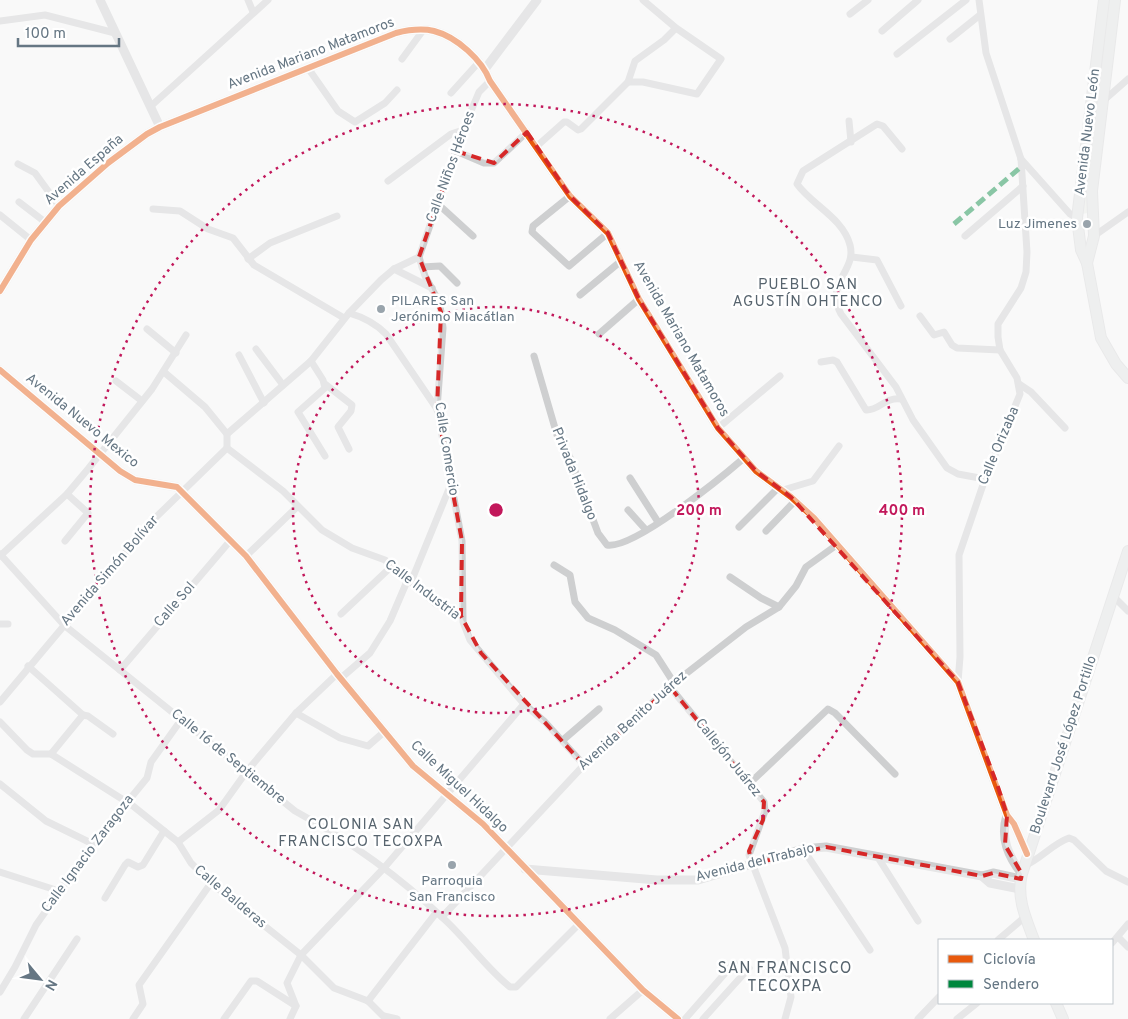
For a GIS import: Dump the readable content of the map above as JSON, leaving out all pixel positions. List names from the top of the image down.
{
  "streets": {
    "main road": ["Avenida Nuevo León", "Boulevard José López Portillo"],
    "street": [
      "Avenida Mariano Matamoros",
      "Calle Niños Héroes",
      "Avenida España",
      "Avenida Nuevo Mexico",
      "Calle Orizaba",
      "Calle Comercio",
      "Privada Hidalgo",
      "Avenida Simón Bolívar",
      "Calle Industria",
      "Calle Sol",
      "Avenida Benito Juárez",
      "Calle 16 de Septiembre",
      "Callejón Juárez",
      "Calle Miguel Hidalgo",
      "Calle Ignacio Zaragoza",
      "Avenida del Trabajo",
      "Calle Balderas"
    ]
  },
  "crossings": [
    ["Avenida Mariano Matamoros", "Calle Niños Héroes"],
    ["Avenida Mariano Matamoros", "Avenida España"],
    ["Avenida Mariano Matamoros", "Calle Orizaba"],
    ["Avenida Mariano Matamoros", "Privada Hidalgo"],
    ["Avenida Mariano Matamoros", "Avenida Benito Juárez"],
    ["Avenida Mariano Matamoros", "Boulevard José López Portillo"],
    ["Avenida Mariano Matamoros", "Avenida del Trabajo"],
    ["Calle Niños Héroes", "Calle Comercio"],
    ["Avenida Nuevo Mexico", "Avenida Simón Bolívar"],
    ["Avenida Nuevo Mexico", "Calle Miguel Hidalgo"],
    ["Calle Comercio", "Calle Industria"],
    ["Avenida Simón Bolívar", "Calle Industria"],
    ["Avenida Simón Bolívar", "Calle 16 de Septiembre"],
    ["Avenida Simón Bolívar", "Calle Miguel Hidalgo"],
    ["Calle Industria", "Avenida Benito Juárez"],
    ["Calle Sol", "Calle 16 de Septiembre"],
    ["Calle Sol", "Calle Miguel Hidalgo"],
    ["Avenida Benito Juárez", "Calle 16 de Septiembre"],
    ["Avenida Benito Juárez", "Callejón Juárez"],
    ["Avenida Benito Juárez", "Calle Miguel Hidalgo"],
    ["Avenida Benito Juárez", "Calle Balderas"],
    ["Boulevard José López Portillo", "Avenida del Trabajo"],
    ["Calle 16 de Septiembre", "Calle Miguel Hidalgo"],
    ["Calle 16 de Septiembre", "Calle Ignacio Zaragoza"],
    ["Callejón Juárez", "Avenida del Trabajo"],
    ["Calle Miguel Hidalgo", "Avenida del Trabajo"],
    ["Calle Ignacio Zaragoza", "Calle Balderas"]
  ],
  "districts": ["PUEBLO SAN AGUSTÍN OHTENCO", "COLONIA SAN FRANCISCO TECOXPA", "SAN FRANCISCO TECOXPA"],
  "places": ["Luz Jimenes", "PILARES San Jerónimo Miacátlan", "Parroquia San Francisco"],
  "legend": ["Ciclovía", "Sendero"],
  "scale_bar": "100 m",
  "north": "bottom right",
  "rings": ["200 m", "400 m"]
}
